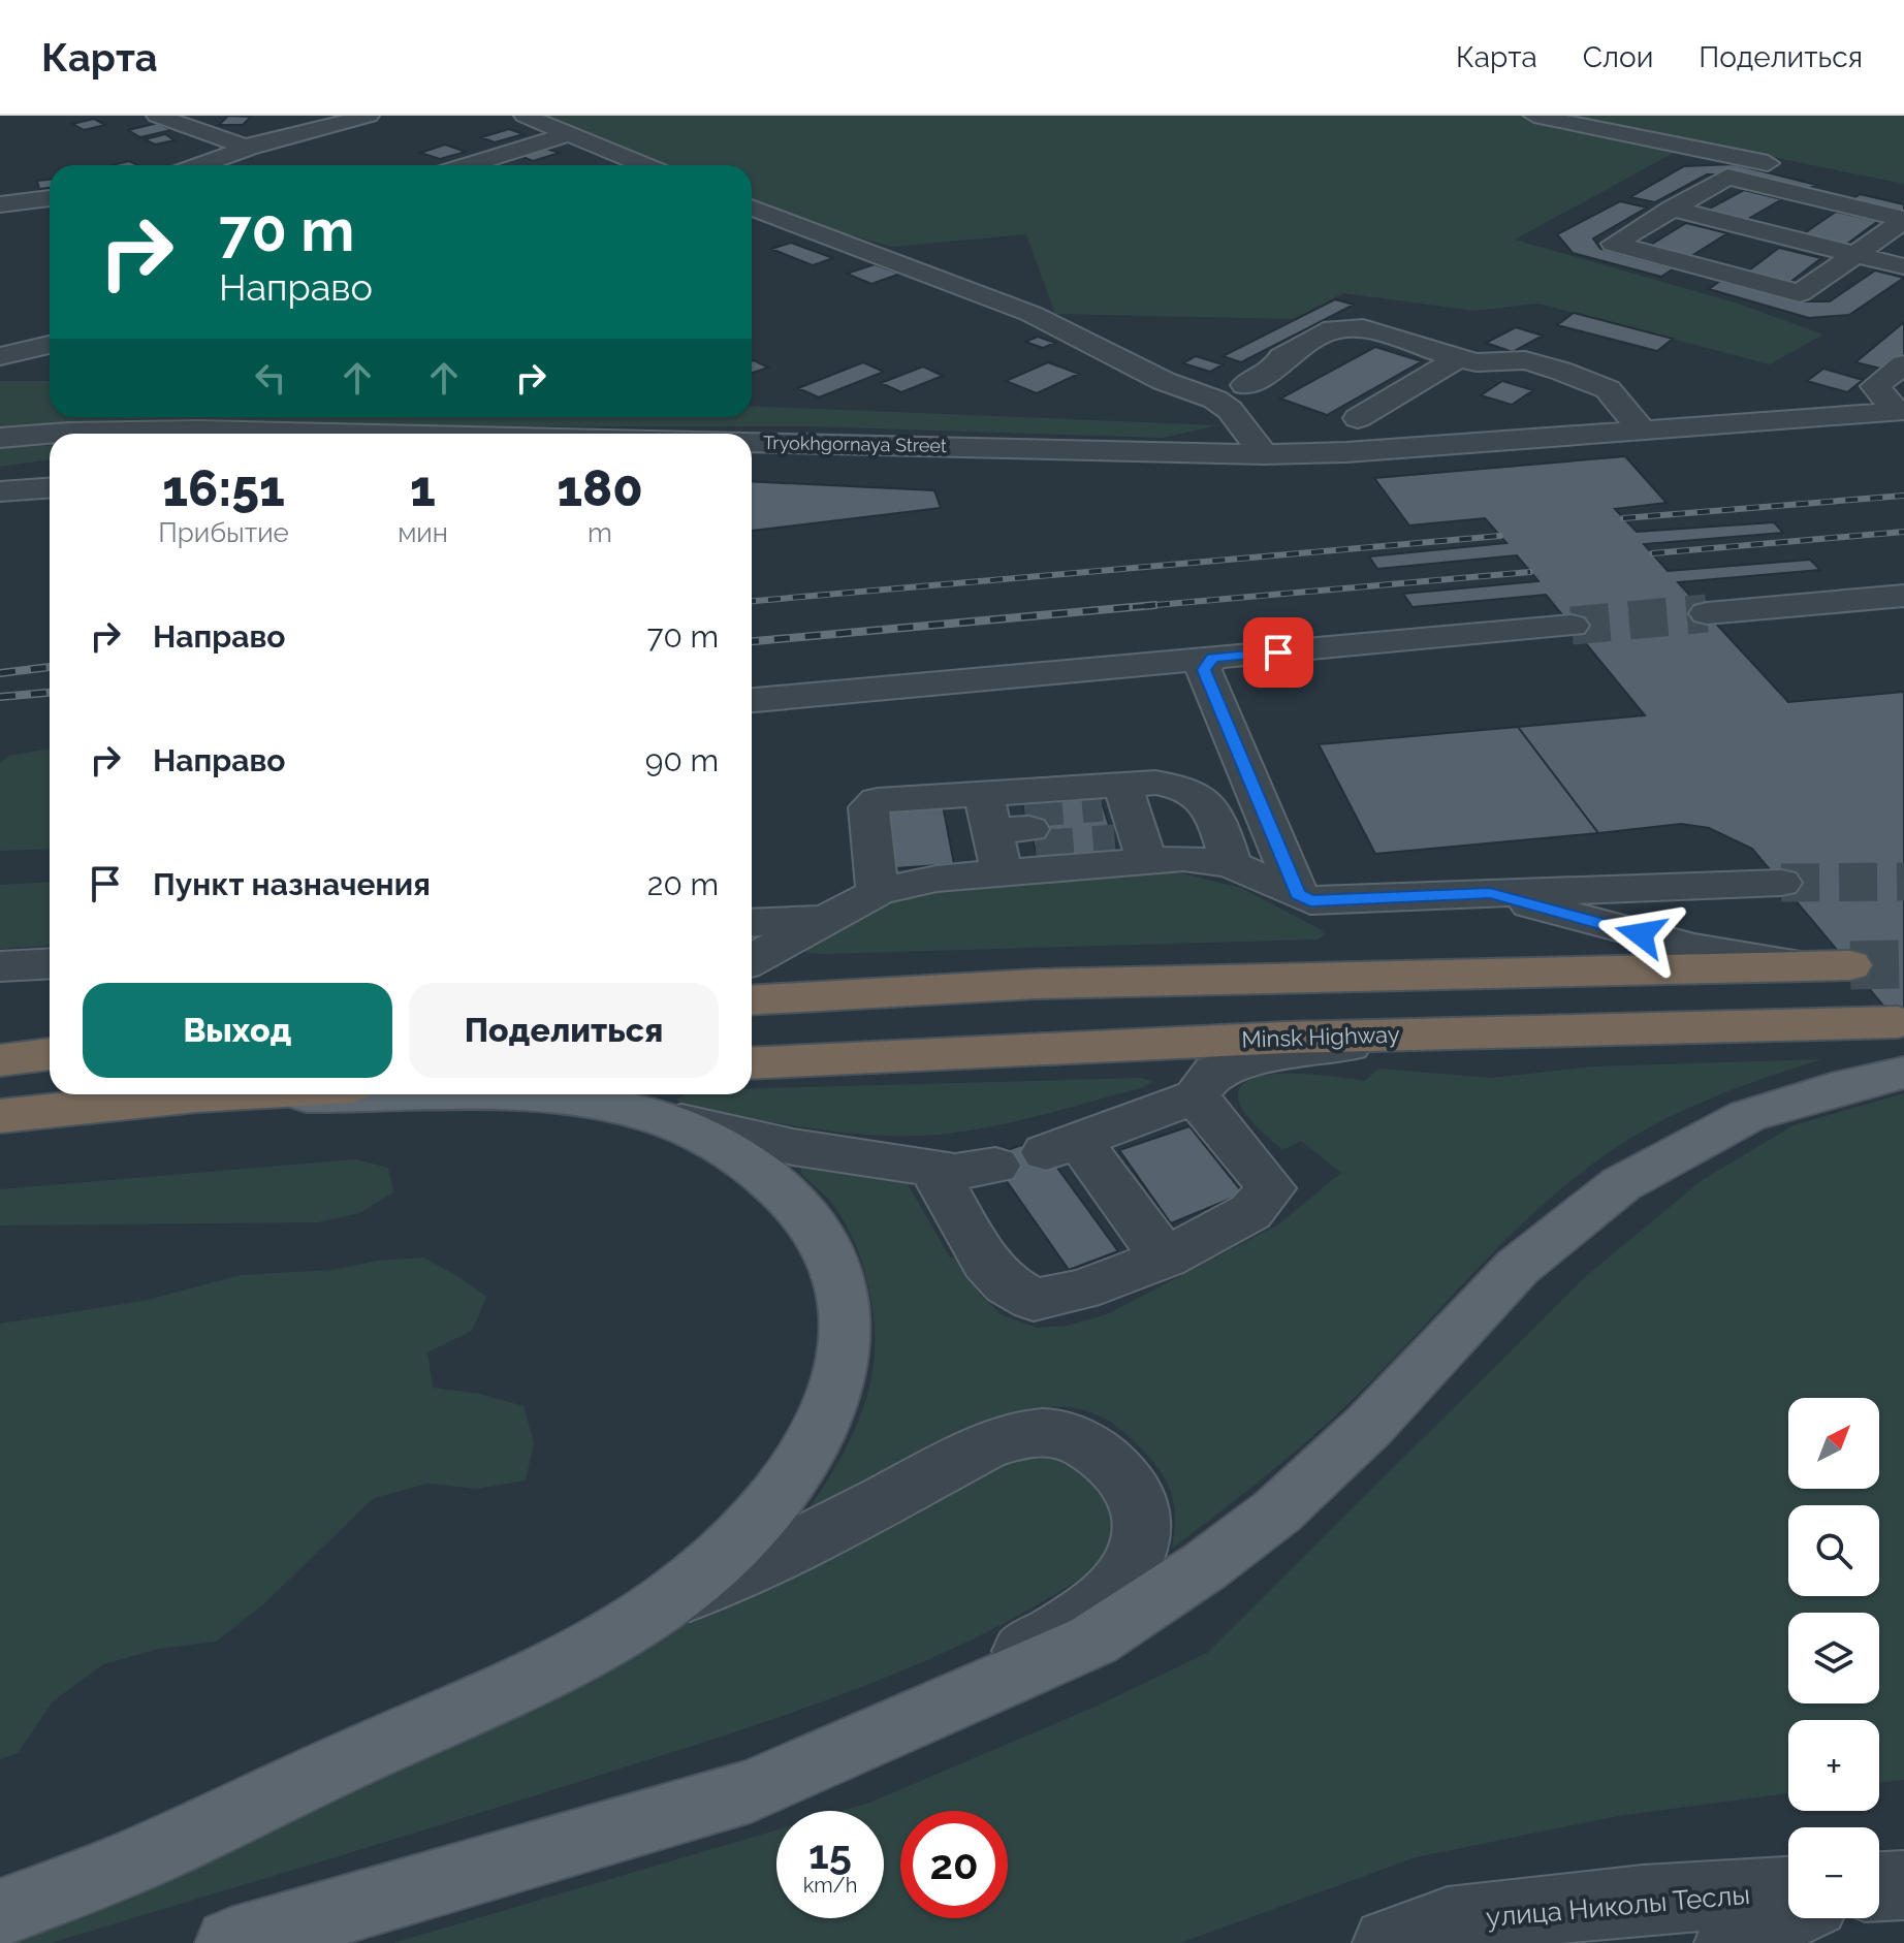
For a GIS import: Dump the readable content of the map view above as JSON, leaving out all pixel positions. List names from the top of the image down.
{
  "streets": {
    "highway": ["Minsk Highway"],
    "street": ["Tryokhgornaya Street", "улица Николы Теслы"]
  },
  "north": "top right",
  "page": {
    "header": "Карта",
    "nav": ["Карта", "Слои", "Поделиться"],
    "turn": ["70 m", "Направо"],
    "eta": [
      "16:51",
      "Прибытие",
      "1",
      "мин",
      "180",
      "m"
    ],
    "list": [
      {
        "name": "Направо",
        "value": "70 m"
      },
      {
        "name": "Направо",
        "value": "90 m"
      },
      {
        "name": "Пункт назначения",
        "value": "20 m"
      }
    ],
    "buttons": ["Выход", "Поделиться"],
    "map_buttons": ["+", "−"],
    "speed": "15 km/h",
    "limit": "20"
  }
}
